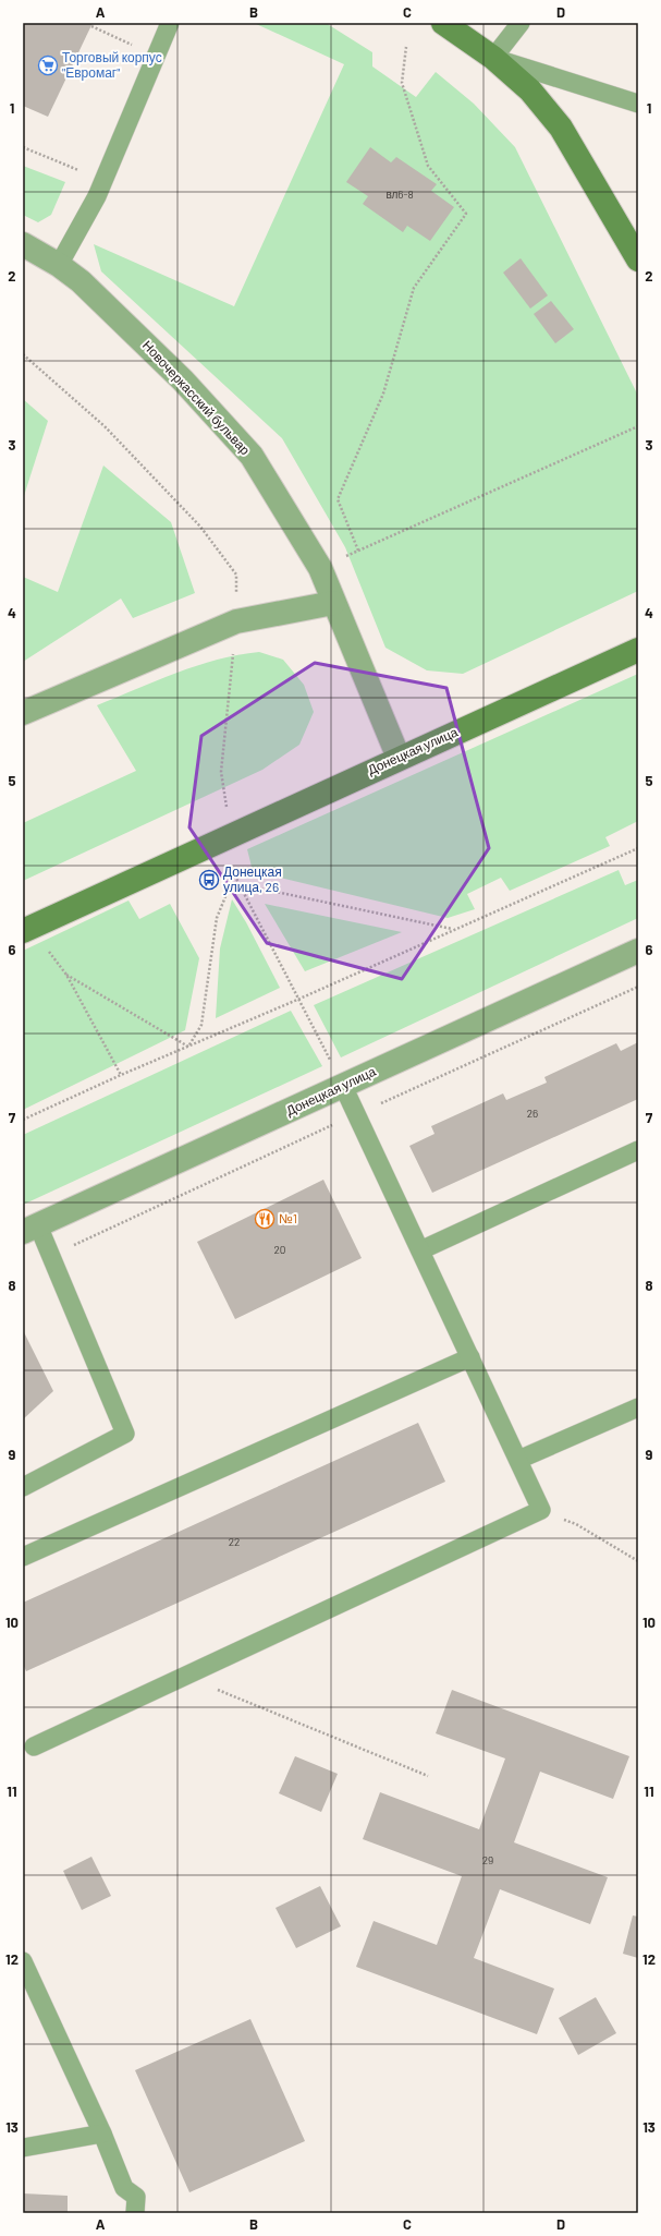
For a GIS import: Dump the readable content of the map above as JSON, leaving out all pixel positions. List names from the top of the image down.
{
  "streets": {
    "main road": ["Донецкая улица"],
    "street": ["Новочеркасский бульвар"]
  },
  "crossings": [
    ["Новочеркасский бульвар", "Донецкая улица"]
  ],
  "places": {
    "supermarket": ["Торговый корпус \"Евромаг\""],
    "bus stop": ["Донецкая улица, 26"],
    "restaurant": ["№1"]
  },
  "house_numbers": [
    "вл6-8",
    "26",
    "20",
    "22",
    "29"
  ],
  "grid": {
    "columns": [
      "A",
      "B",
      "C",
      "D"
    ],
    "rows": [
      "1",
      "2",
      "3",
      "4",
      "5",
      "6",
      "7",
      "8",
      "9",
      "10",
      "11",
      "12",
      "13"
    ]
  }
}
